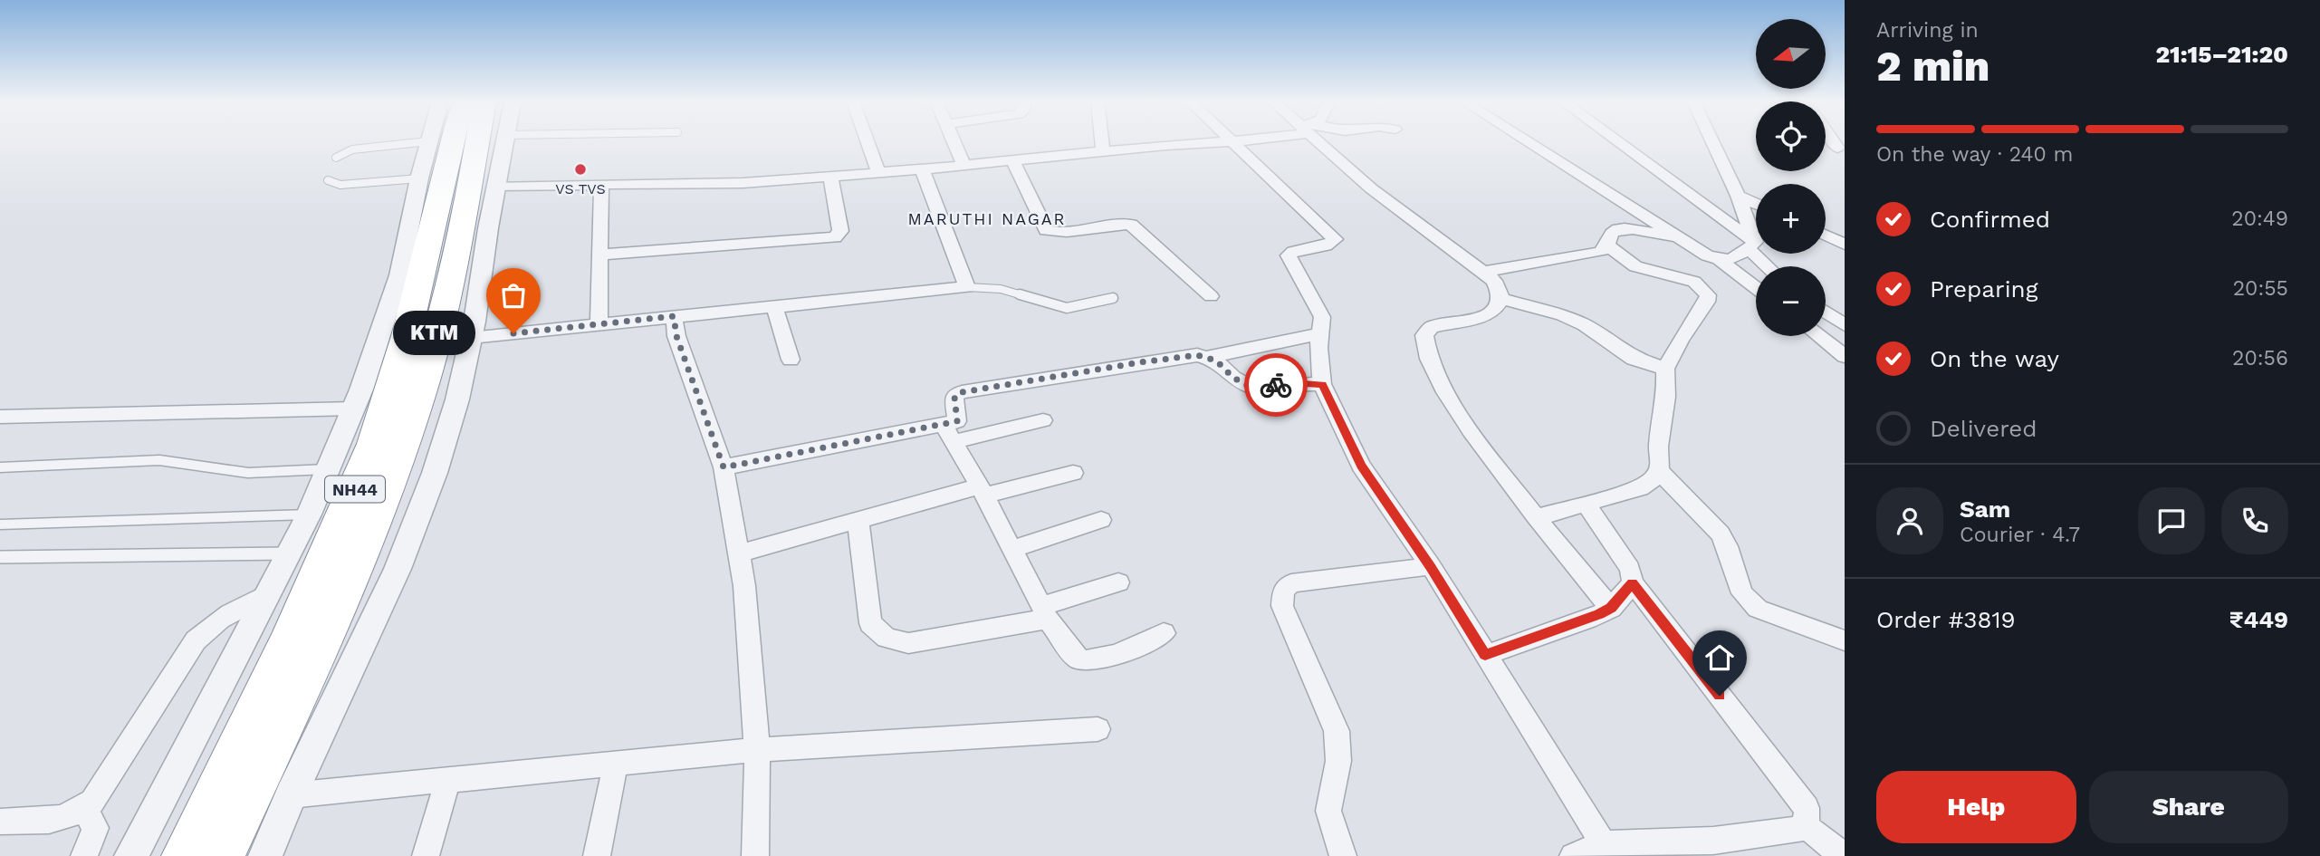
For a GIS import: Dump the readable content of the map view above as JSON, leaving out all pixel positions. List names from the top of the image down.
{
  "streets": {
    "highway": ["NH44"]
  },
  "districts": ["MARUTHI NAGAR"],
  "places": ["VS TVS", "KTM"],
  "north": "left",
  "page": {
    "heading": ["2 min", "Arriving in", "21:15–21:20"],
    "panel": [
      "Sam",
      "Courier · 4.7",
      "Order #3819",
      "₹449"
    ],
    "map_buttons": ["+", "−"],
    "bar": "On the way · 240 m",
    "list": [
      ["Confirmed", "20:49"],
      ["Preparing", "20:55"],
      ["On the way", "20:56"],
      "Delivered"
    ],
    "bubble": "KTM",
    "buttons": ["Help", "Share"]
  }
}
